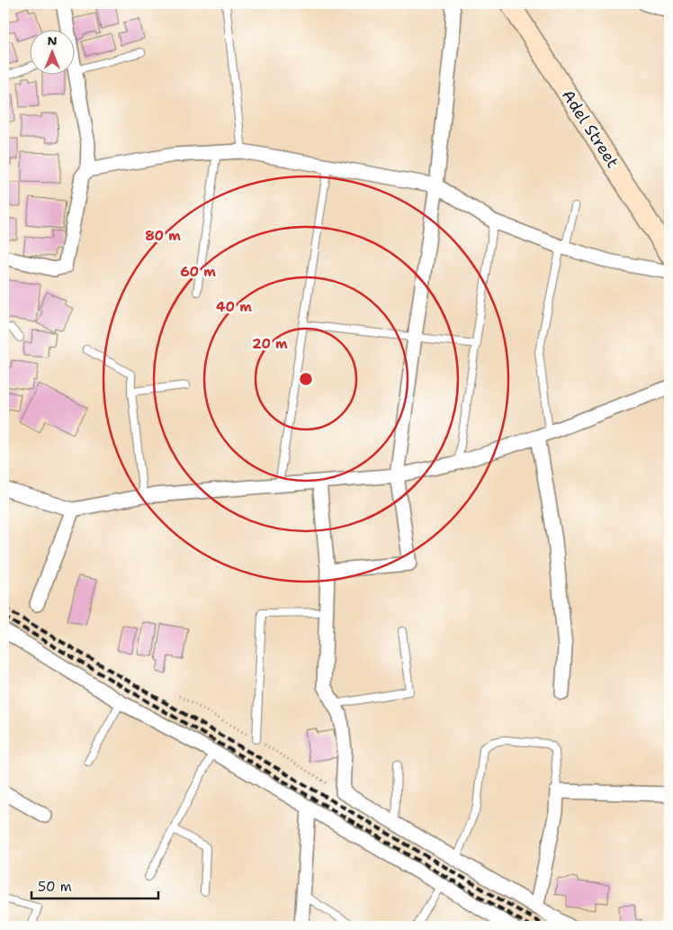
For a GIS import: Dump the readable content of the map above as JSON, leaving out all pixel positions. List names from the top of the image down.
{
  "streets": {
    "street": ["Adel Street"]
  },
  "scale_bar": "50 m",
  "north": "top",
  "rings": [
    "80 m",
    "60 m",
    "40 m",
    "20 m"
  ]
}
